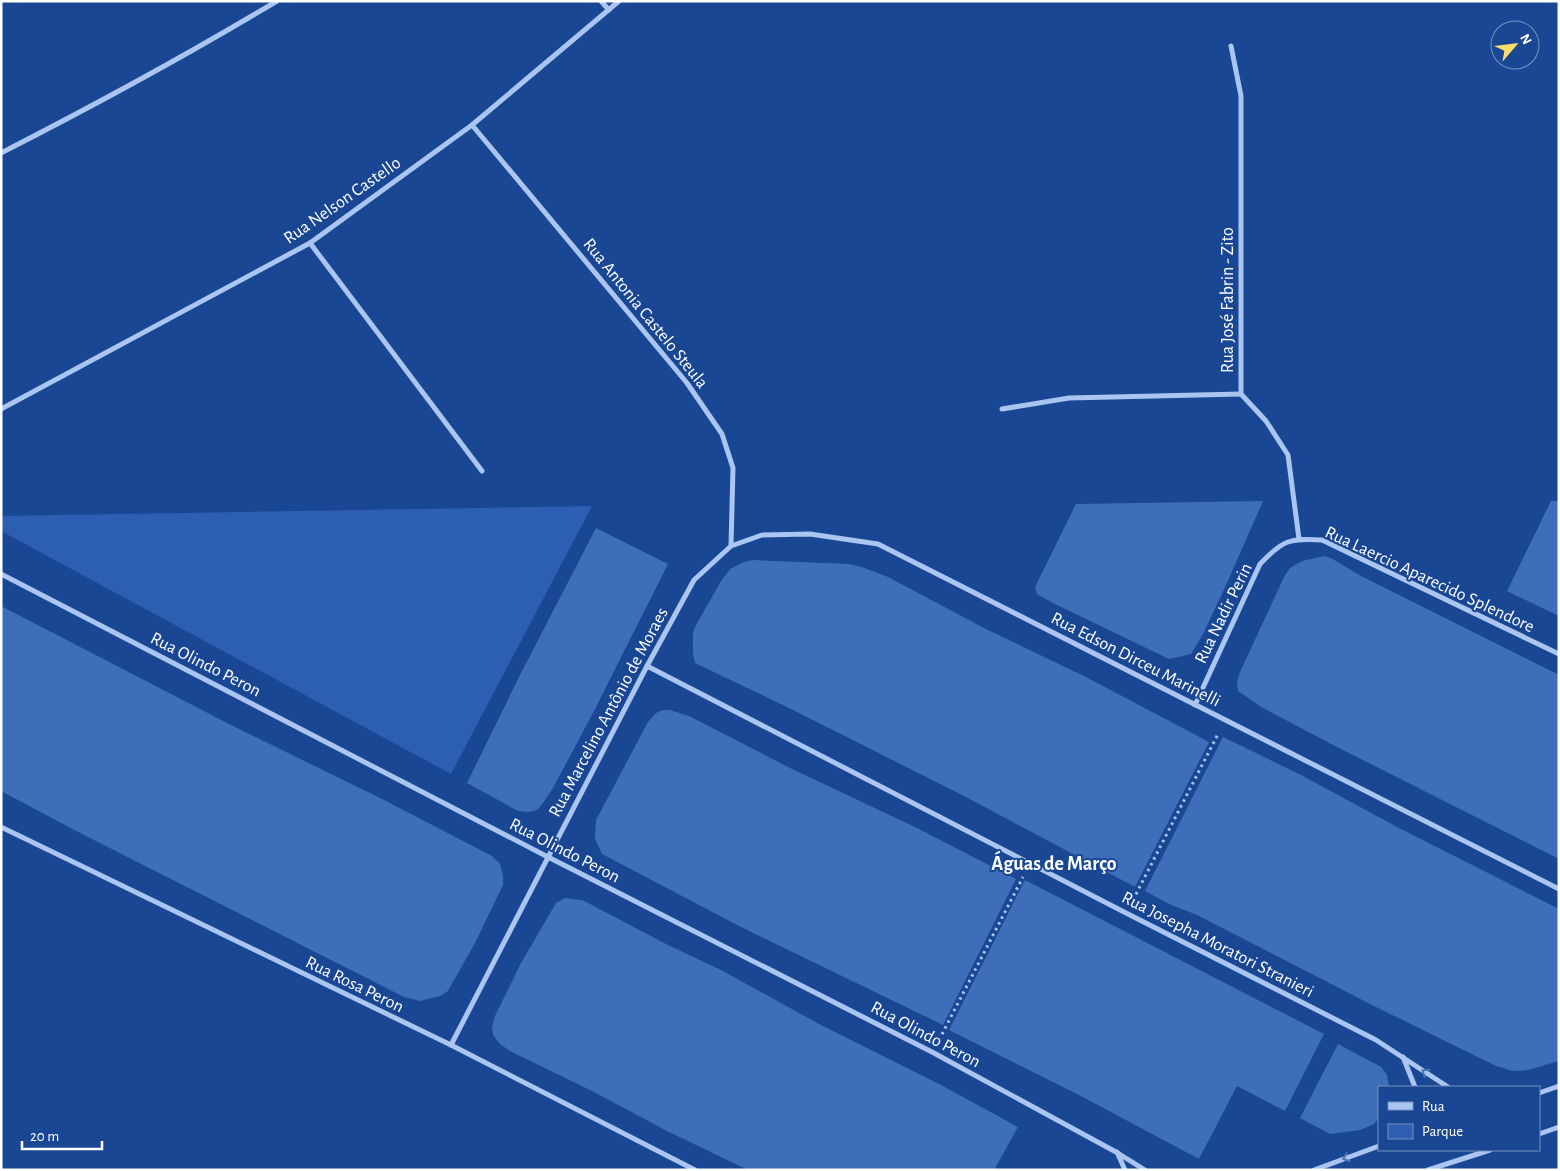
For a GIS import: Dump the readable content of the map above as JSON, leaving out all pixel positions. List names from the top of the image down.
{
  "streets": {
    "street": [
      "Rua Nelson Castello",
      "Rua José Fabrin - Zito",
      "Rua Antonia Castelo Steula",
      "Rua Laercio Aparecido Splendore",
      "Rua Nadir Perin",
      "Rua Edson Dirceu Marinelli",
      "Rua Olindo Peron",
      "Rua Marcelino Antônio de Moraes",
      "Rua Josepha Moratori Stranieri",
      "Rua Rosa Peron"
    ]
  },
  "crossings": [
    ["Rua Nelson Castello", "Rua Antonia Castelo Steula"],
    ["Rua José Fabrin - Zito", "Rua Laercio Aparecido Splendore"],
    ["Rua Antonia Castelo Steula", "Rua Edson Dirceu Marinelli"],
    ["Rua Laercio Aparecido Splendore", "Rua Nadir Perin"],
    ["Rua Nadir Perin", "Rua Edson Dirceu Marinelli"],
    ["Rua Edson Dirceu Marinelli", "Rua Marcelino Antônio de Moraes"],
    ["Rua Olindo Peron", "Rua Marcelino Antônio de Moraes"],
    ["Rua Marcelino Antônio de Moraes", "Rua Josepha Moratori Stranieri"],
    ["Rua Marcelino Antônio de Moraes", "Rua Rosa Peron"]
  ],
  "districts": ["Águas de Março"],
  "legend": ["Rua", "Parque"],
  "scale_bar": "20 m",
  "north": "top right"
}
